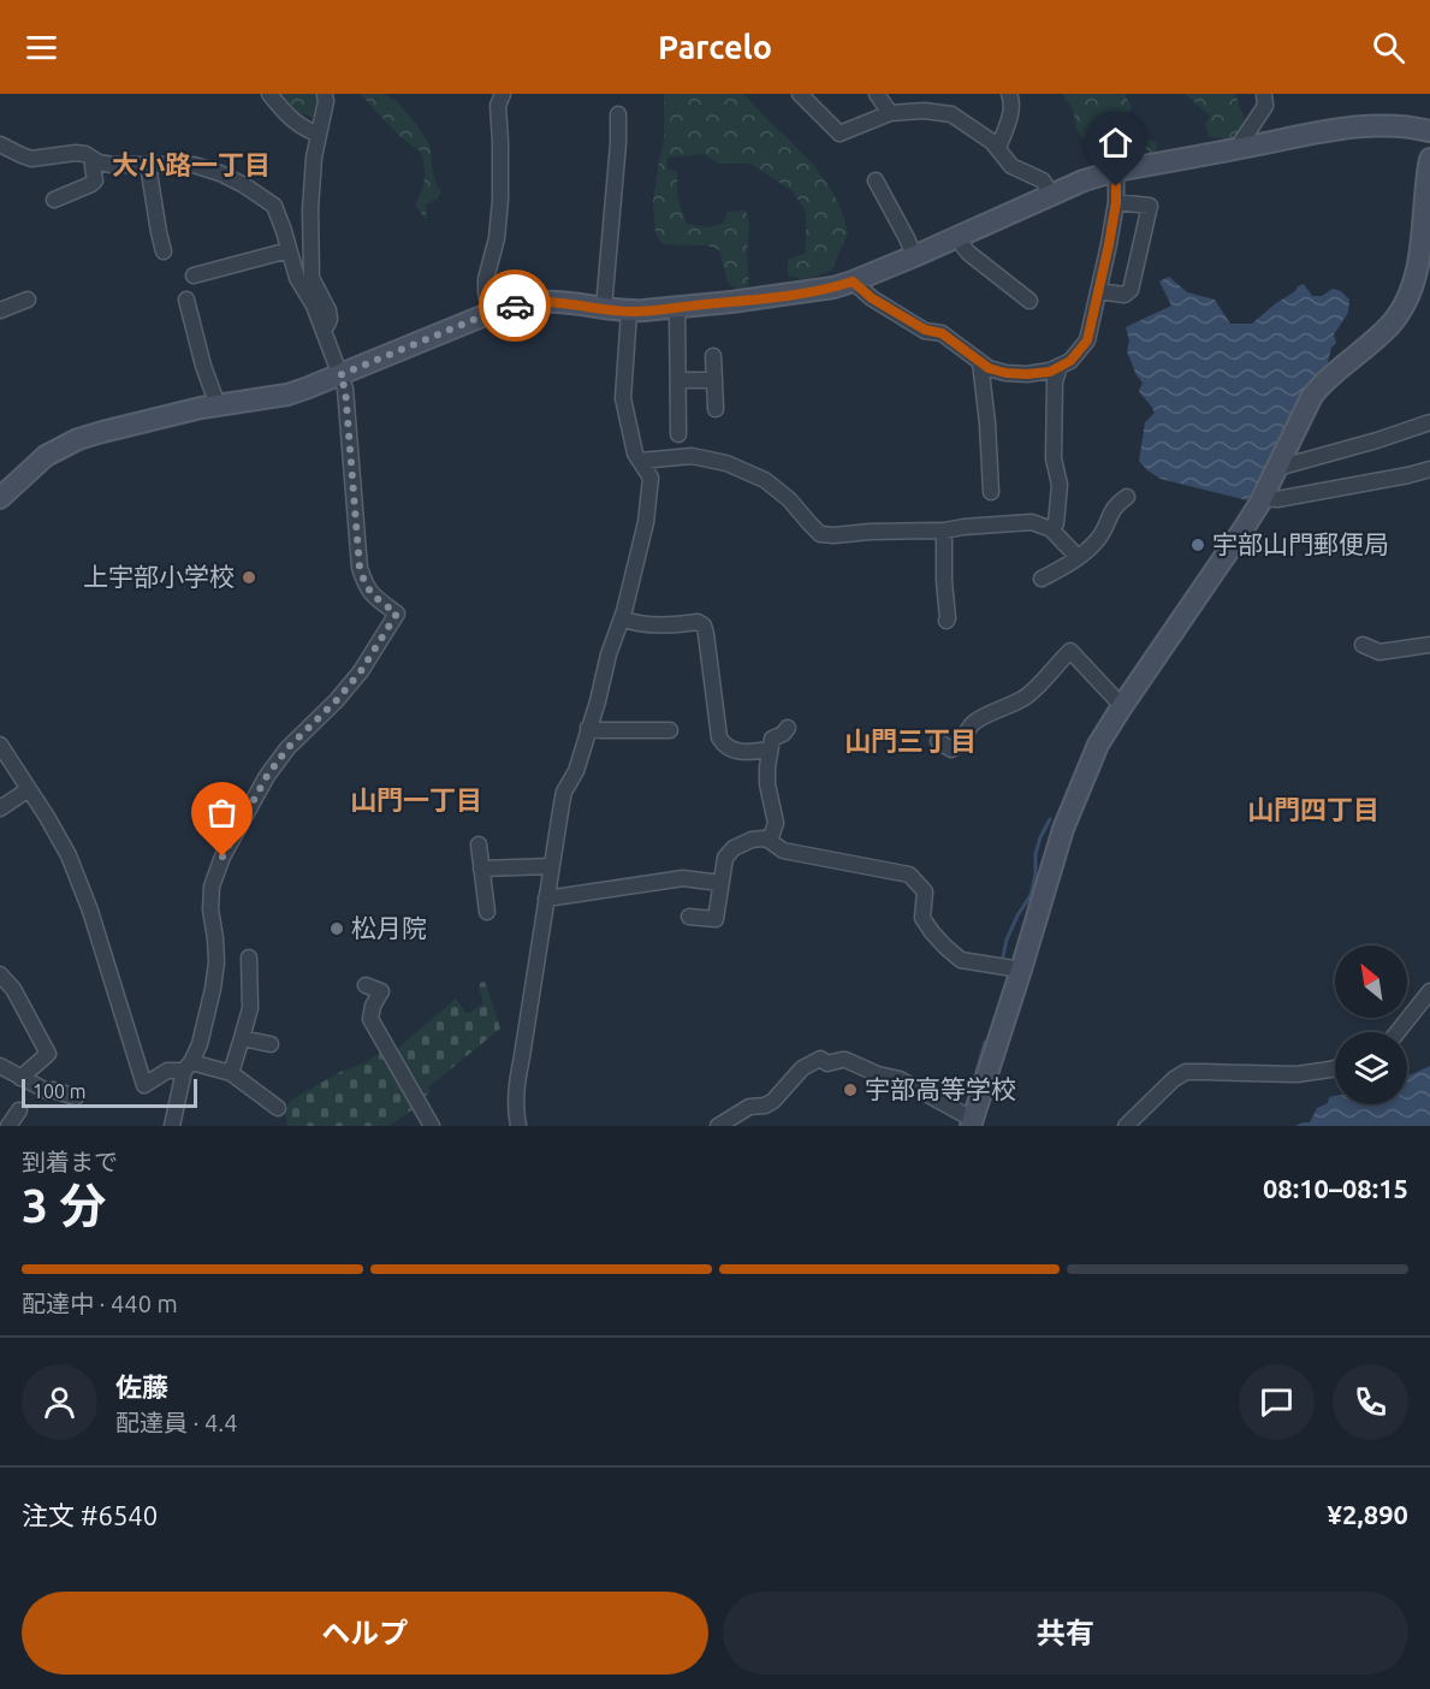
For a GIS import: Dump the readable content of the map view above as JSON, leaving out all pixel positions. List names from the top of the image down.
{
  "districts": [
    "大小路一丁目",
    "山門三丁目",
    "山門一丁目",
    "山門四丁目"
  ],
  "places": [
    "宇部山門郵便局",
    "上宇部小学校",
    "松月院",
    "宇部高等学校"
  ],
  "scale_bar": "100 m",
  "north": "top left",
  "page": {
    "header": "Parcelo",
    "scale": "100 m",
    "heading": ["3 分", "到着まで", "08:10–08:15"],
    "panel": [
      "佐藤",
      "配達員 · 4.4",
      "注文 #6540",
      "¥2,890"
    ],
    "bar": "配達中 · 440 m",
    "buttons": ["ヘルプ", "共有"]
  }
}
